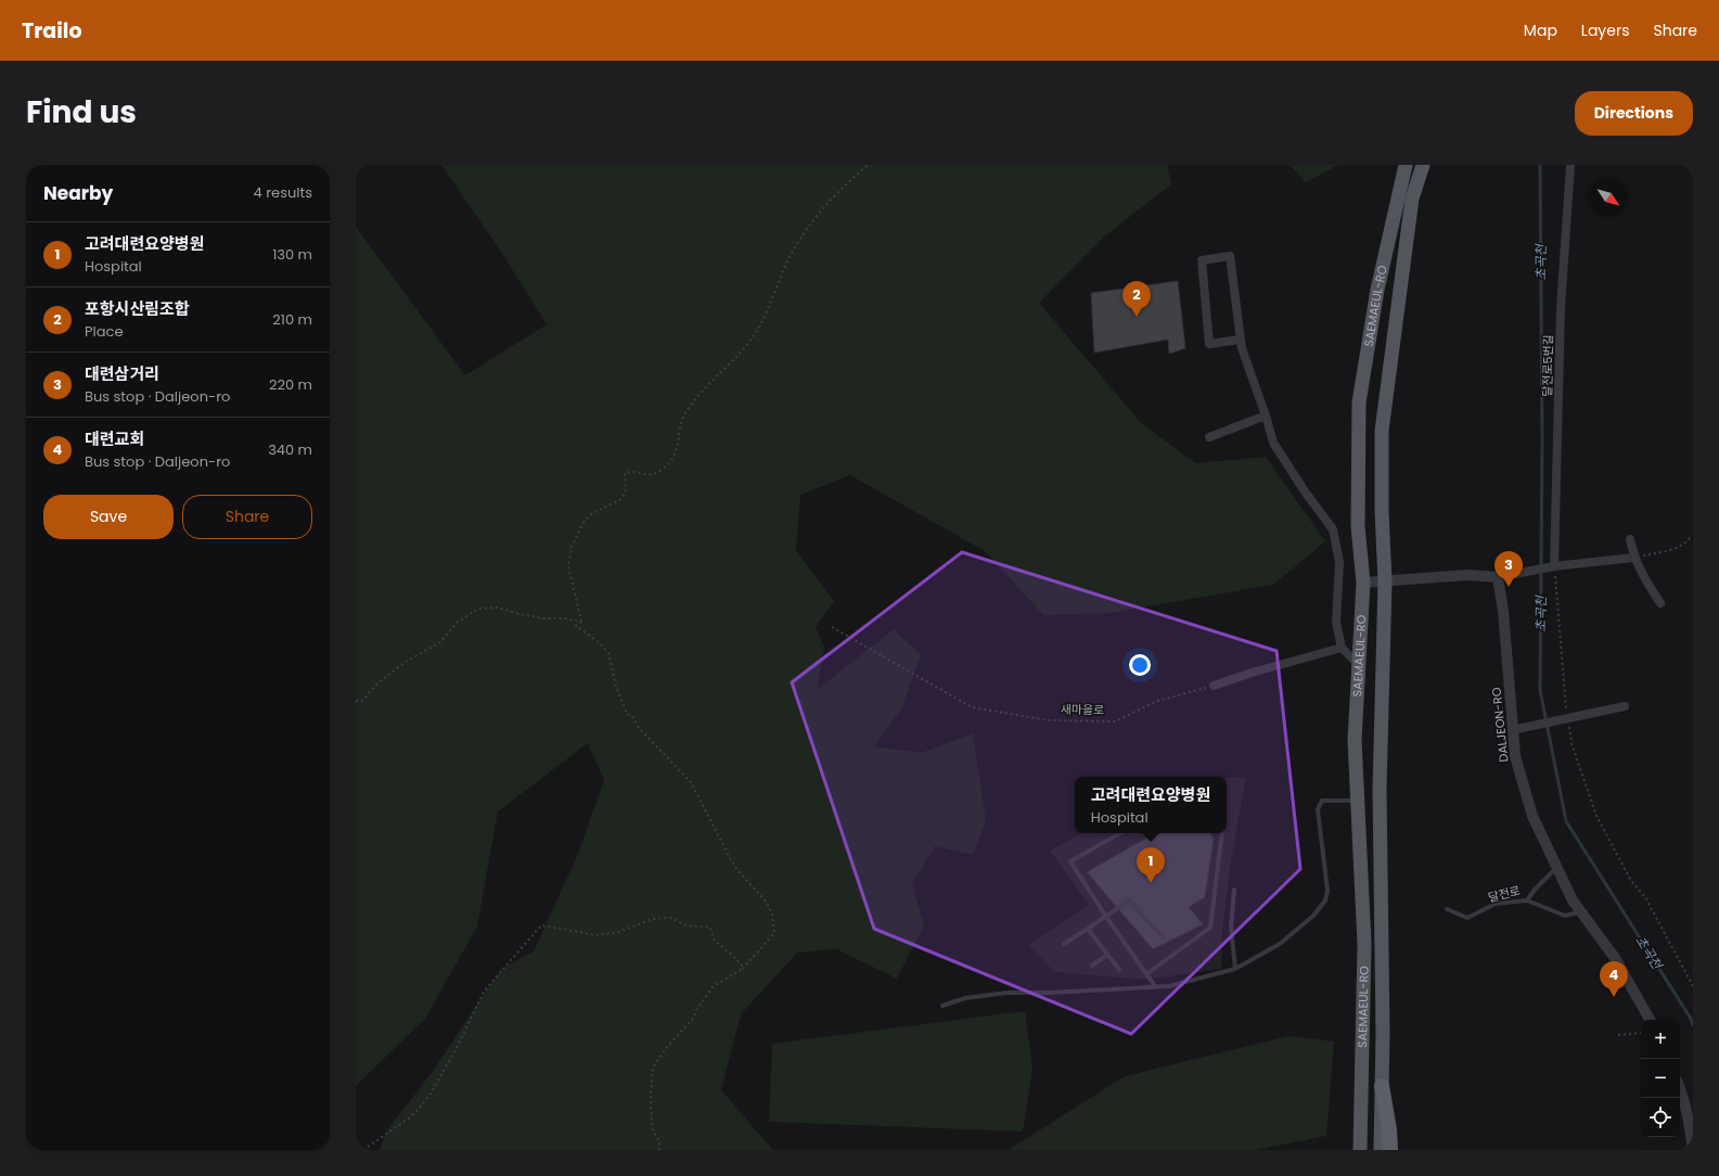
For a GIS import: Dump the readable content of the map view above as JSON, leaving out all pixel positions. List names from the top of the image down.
{
  "streets": {
    "main road": ["SAEMAEUL-RO"],
    "street": ["달전로5번길", "DALJEON-RO"],
    "lane": ["달전로"],
    "path": ["새마을로"]
  },
  "crossings": [
    ["DALJEON-RO", "달전로"]
  ],
  "water": ["초곡천"],
  "north": "bottom right",
  "page": {
    "header": "Trailo",
    "nav": ["Map", "Layers", "Share"],
    "title": "Find us",
    "buttons": [
      "Directions",
      ["Save", "Share"]
    ],
    "heading": ["Nearby", "4 results"],
    "list": [
      {
        "mark": "1",
        "name": "고려대련요양병원",
        "note": "Hospital",
        "value": "130 m"
      },
      {
        "mark": "2",
        "name": "포항시산림조합",
        "note": "Place",
        "value": "210 m"
      },
      {
        "mark": "3",
        "name": "대련삼거리",
        "note": "Bus stop · Daljeon-ro",
        "value": "220 m"
      },
      {
        "mark": "4",
        "name": "대련교회",
        "note": "Bus stop · Daljeon-ro",
        "value": "340 m"
      }
    ],
    "pins": [
      "2",
      "3",
      "1",
      "4"
    ],
    "popup": ["고려대련요양병원", "Hospital"],
    "map_buttons": ["+", "−"]
  }
}
